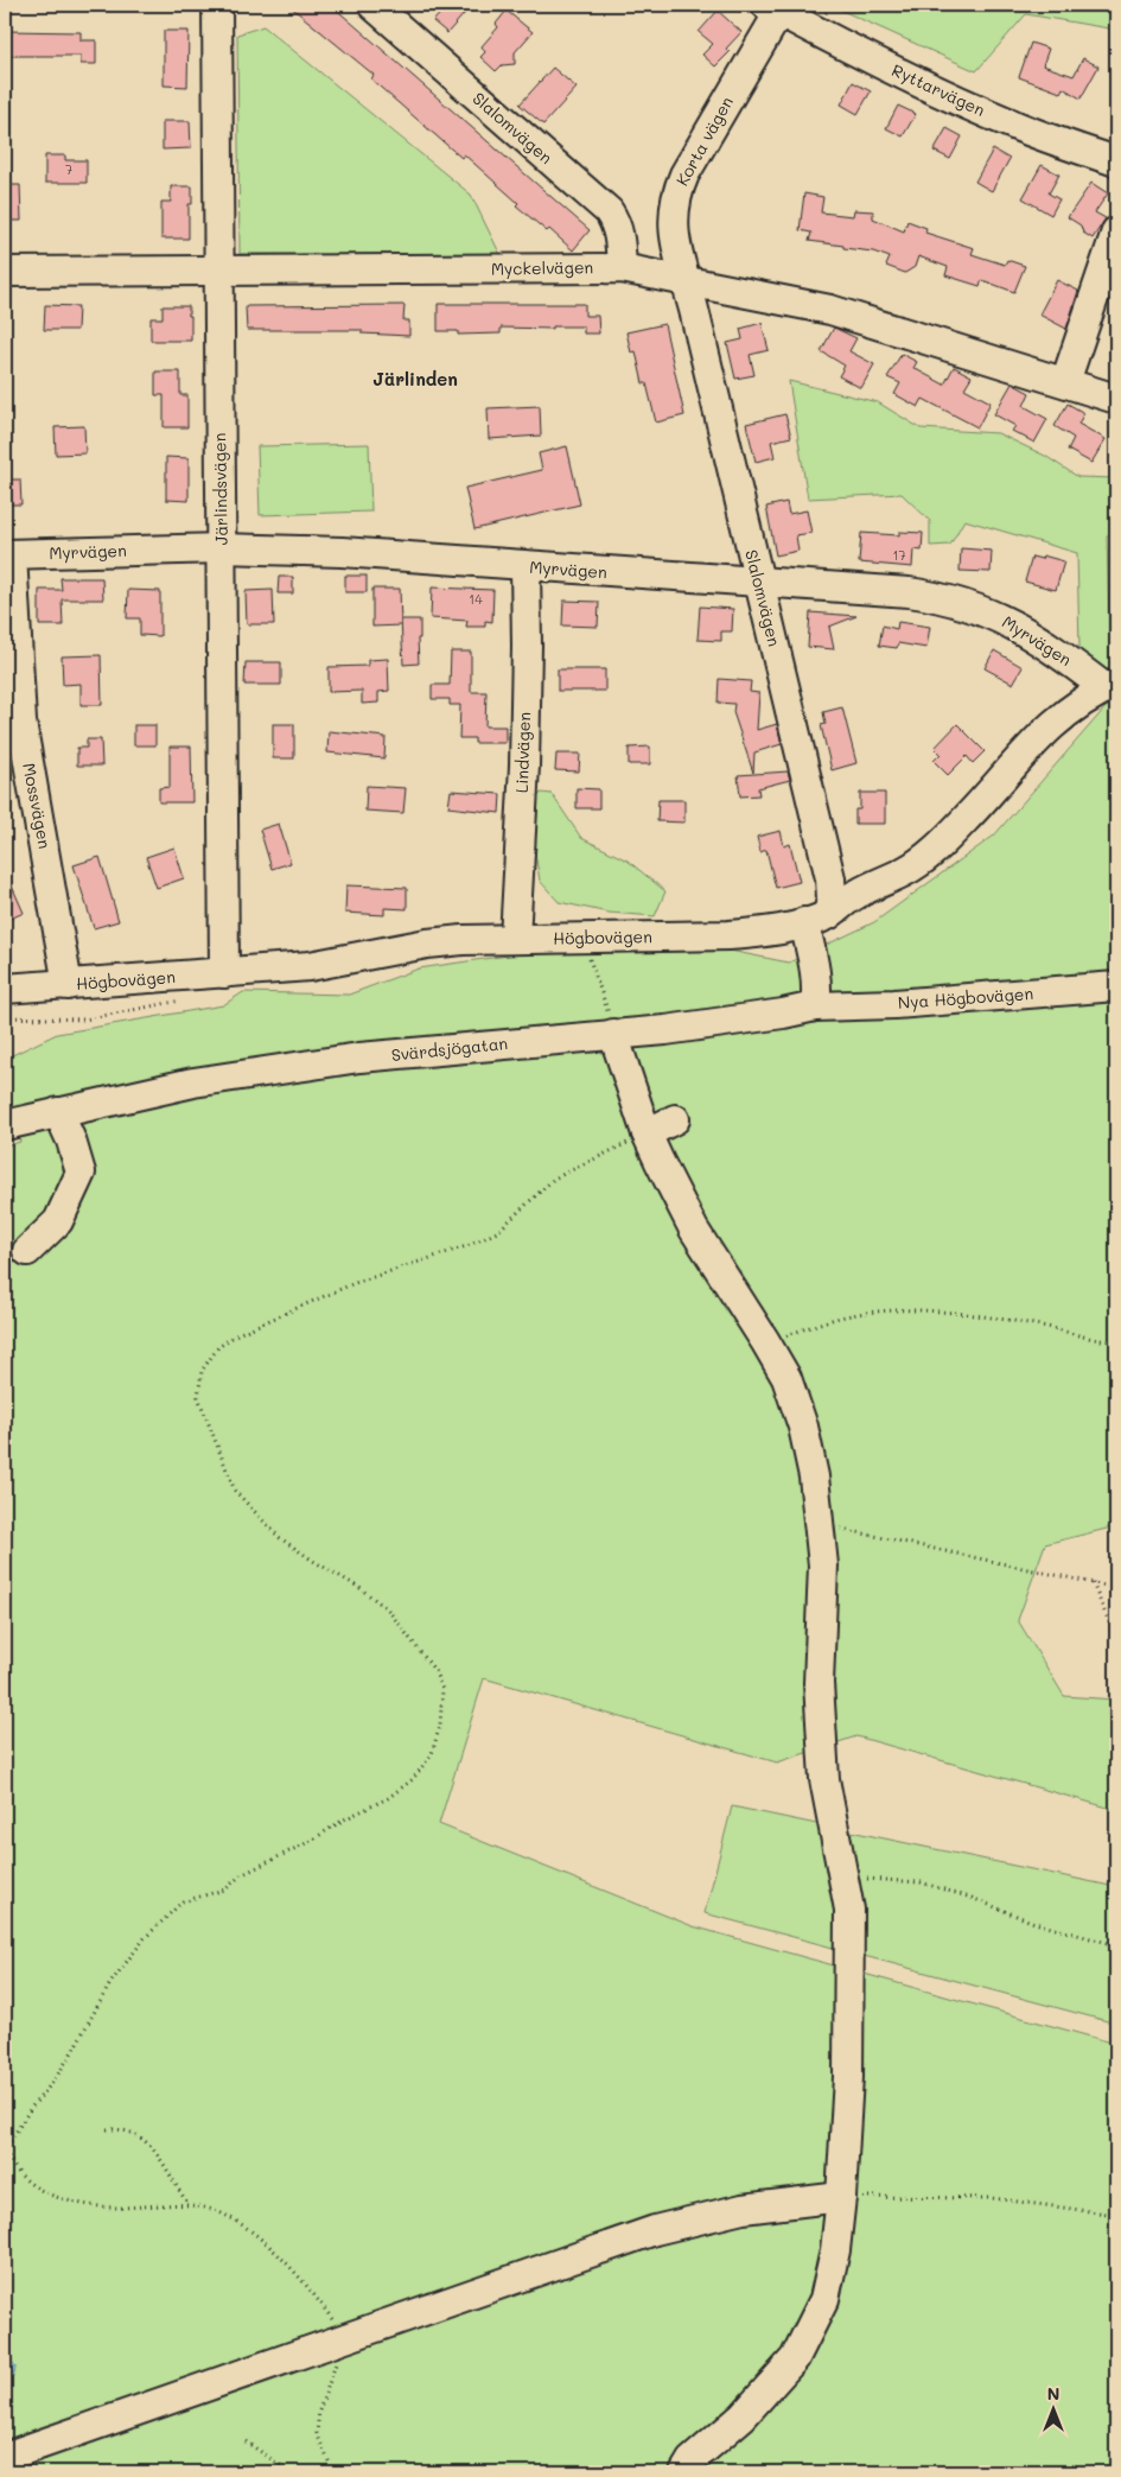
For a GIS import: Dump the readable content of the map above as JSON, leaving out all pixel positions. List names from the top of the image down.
{
  "streets": {
    "street": [
      "Ryttarvägen",
      "Slalomvägen",
      "Korta vägen",
      "Myckelvägen",
      "Järlindsvägen",
      "Myrvägen",
      "Lindvägen",
      "Mossvägen",
      "Högbovägen",
      "Nya Högbovägen",
      "Svärdsjögatan"
    ]
  },
  "crossings": [
    ["Ryttarvägen", "Korta vägen"],
    ["Slalomvägen", "Korta vägen"],
    ["Slalomvägen", "Myckelvägen"],
    ["Slalomvägen", "Myrvägen"],
    ["Slalomvägen", "Högbovägen"],
    ["Korta vägen", "Myckelvägen"],
    ["Myckelvägen", "Järlindsvägen"],
    ["Järlindsvägen", "Myrvägen"],
    ["Järlindsvägen", "Högbovägen"],
    ["Myrvägen", "Lindvägen"],
    ["Myrvägen", "Mossvägen"],
    ["Myrvägen", "Högbovägen"],
    ["Lindvägen", "Högbovägen"],
    ["Mossvägen", "Högbovägen"],
    ["Nya Högbovägen", "Svärdsjögatan"]
  ],
  "districts": ["Järlinden"],
  "house_numbers": ["7", "17", "14"],
  "north": "top"
}
